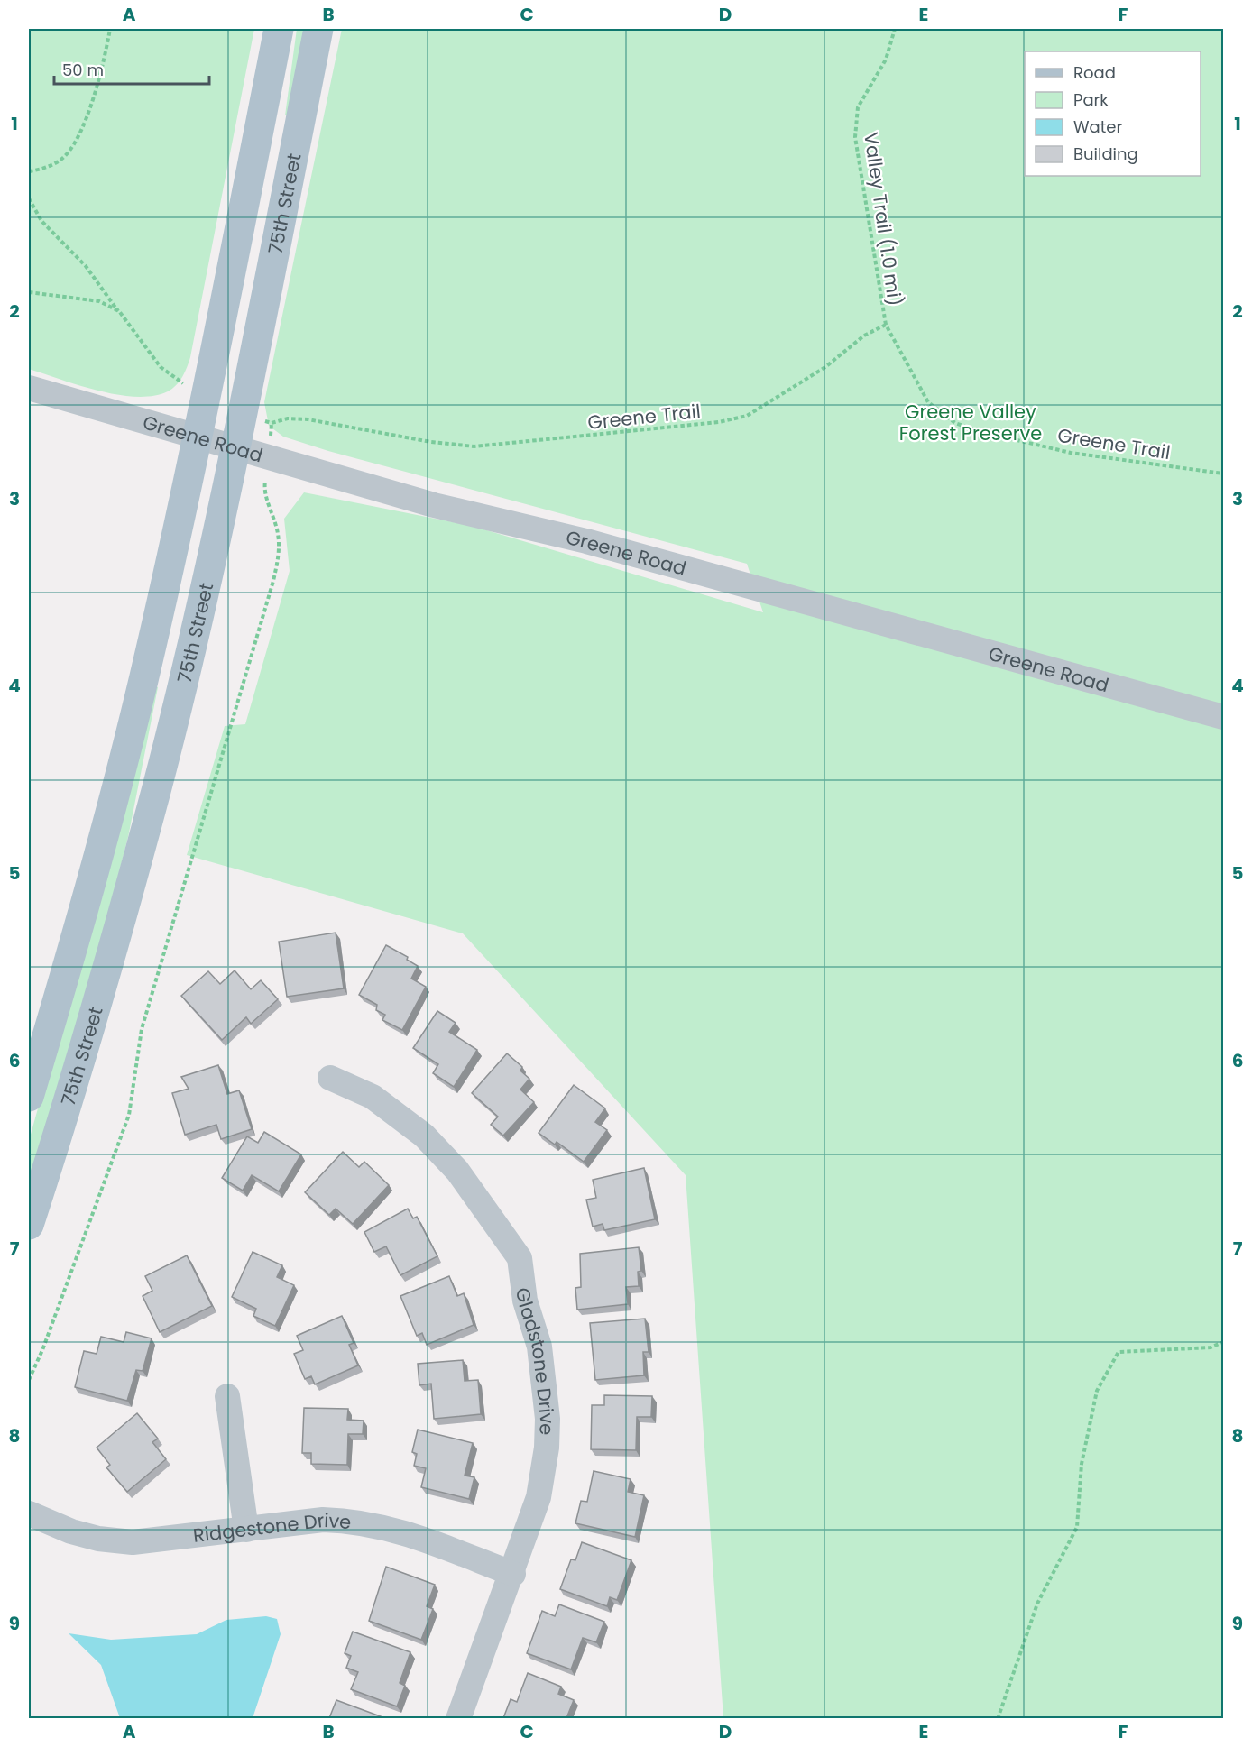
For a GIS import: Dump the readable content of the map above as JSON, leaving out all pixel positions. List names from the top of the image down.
{
  "streets": {
    "main road": ["75th Street"],
    "street": ["Greene Road", "Gladstone Drive", "Ridgestone Drive"],
    "path": ["Valley Trail (1.0 mi)", "Greene Trail"]
  },
  "crossings": [
    ["75th Street", "Greene Trail"],
    ["75th Street", "Greene Road"],
    ["Valley Trail (1.0 mi)", "Greene Trail"],
    ["Gladstone Drive", "Ridgestone Drive"]
  ],
  "parks": ["Greene Valley Forest Preserve"],
  "legend": [
    "Road",
    "Park",
    "Water",
    "Building"
  ],
  "scale_bar": "50 m",
  "grid": {
    "columns": [
      "A",
      "B",
      "C",
      "D",
      "E",
      "F"
    ],
    "rows": [
      "1",
      "2",
      "3",
      "4",
      "5",
      "6",
      "7",
      "8",
      "9"
    ]
  }
}
